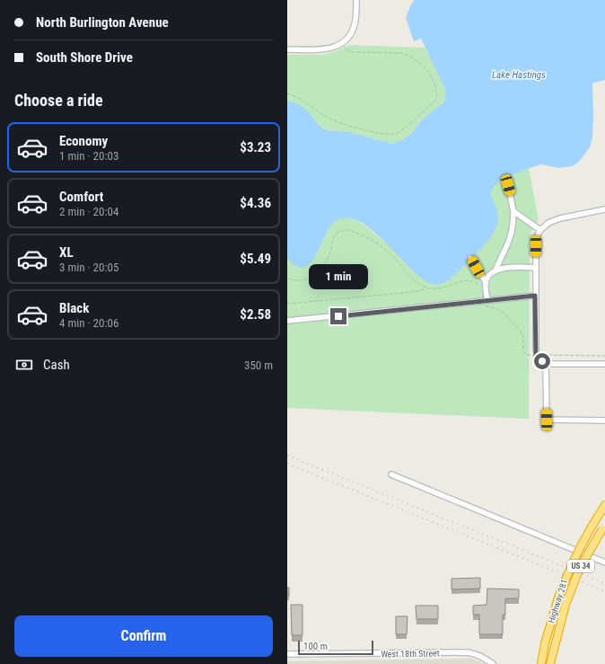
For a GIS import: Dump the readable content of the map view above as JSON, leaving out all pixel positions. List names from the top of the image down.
{
  "streets": {
    "highway": ["US 34", "Highway 281"],
    "street": ["West 18th Street"]
  },
  "water": ["Lake Hastings"],
  "scale_bar": "100 m",
  "page": {
    "banner": ["North Burlington Avenue", "South Shore Drive"],
    "heading": "Choose a ride",
    "list": [
      {
        "name": "Economy",
        "note": "1 min · 20:03",
        "value": "$3.23"
      },
      {
        "name": "Comfort",
        "note": "2 min · 20:04",
        "value": "$4.36"
      },
      {
        "name": "XL",
        "note": "3 min · 20:05",
        "value": "$5.49"
      },
      {
        "name": "Black",
        "note": "4 min · 20:06",
        "value": "$2.58"
      }
    ],
    "bubble": "1 min",
    "pay": ["Cash", "350 m"],
    "buttons": "Confirm",
    "scale": "100 m"
  }
}
